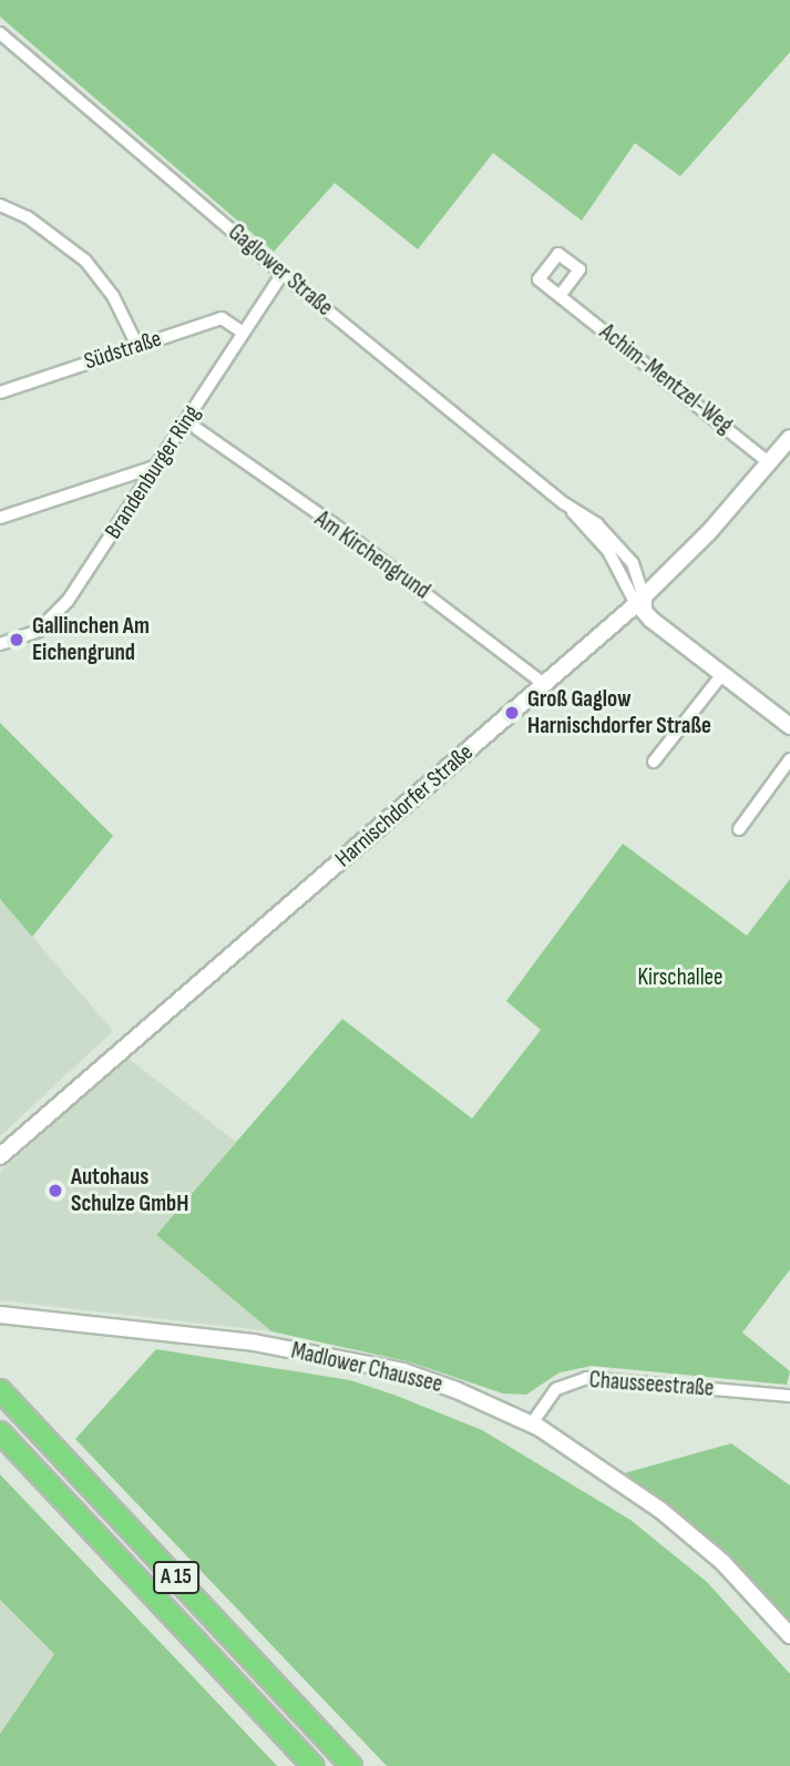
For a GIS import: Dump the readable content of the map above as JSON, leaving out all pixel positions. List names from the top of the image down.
{
  "streets": {
    "highway": ["A 15"],
    "street": [
      "Gaglower Straße",
      "Südstraße",
      "Achim-Mentzel-Weg",
      "Brandenburger Ring",
      "Am Kirchengrund",
      "Harnischdorfer Straße",
      "Madlower Chaussee",
      "Chausseestraße"
    ]
  },
  "crossings": [
    ["Gaglower Straße", "Brandenburger Ring"],
    ["Gaglower Straße", "Harnischdorfer Straße"],
    ["Südstraße", "Brandenburger Ring"],
    ["Achim-Mentzel-Weg", "Harnischdorfer Straße"],
    ["Am Kirchengrund", "Harnischdorfer Straße"],
    ["Madlower Chaussee", "Chausseestraße"]
  ],
  "parks": ["Kirschallee"],
  "places": ["Gallinchen Am Eichengrund", "Groß Gaglow Harnischdorfer Straße", "Autohaus Schulze GmbH"]
}
